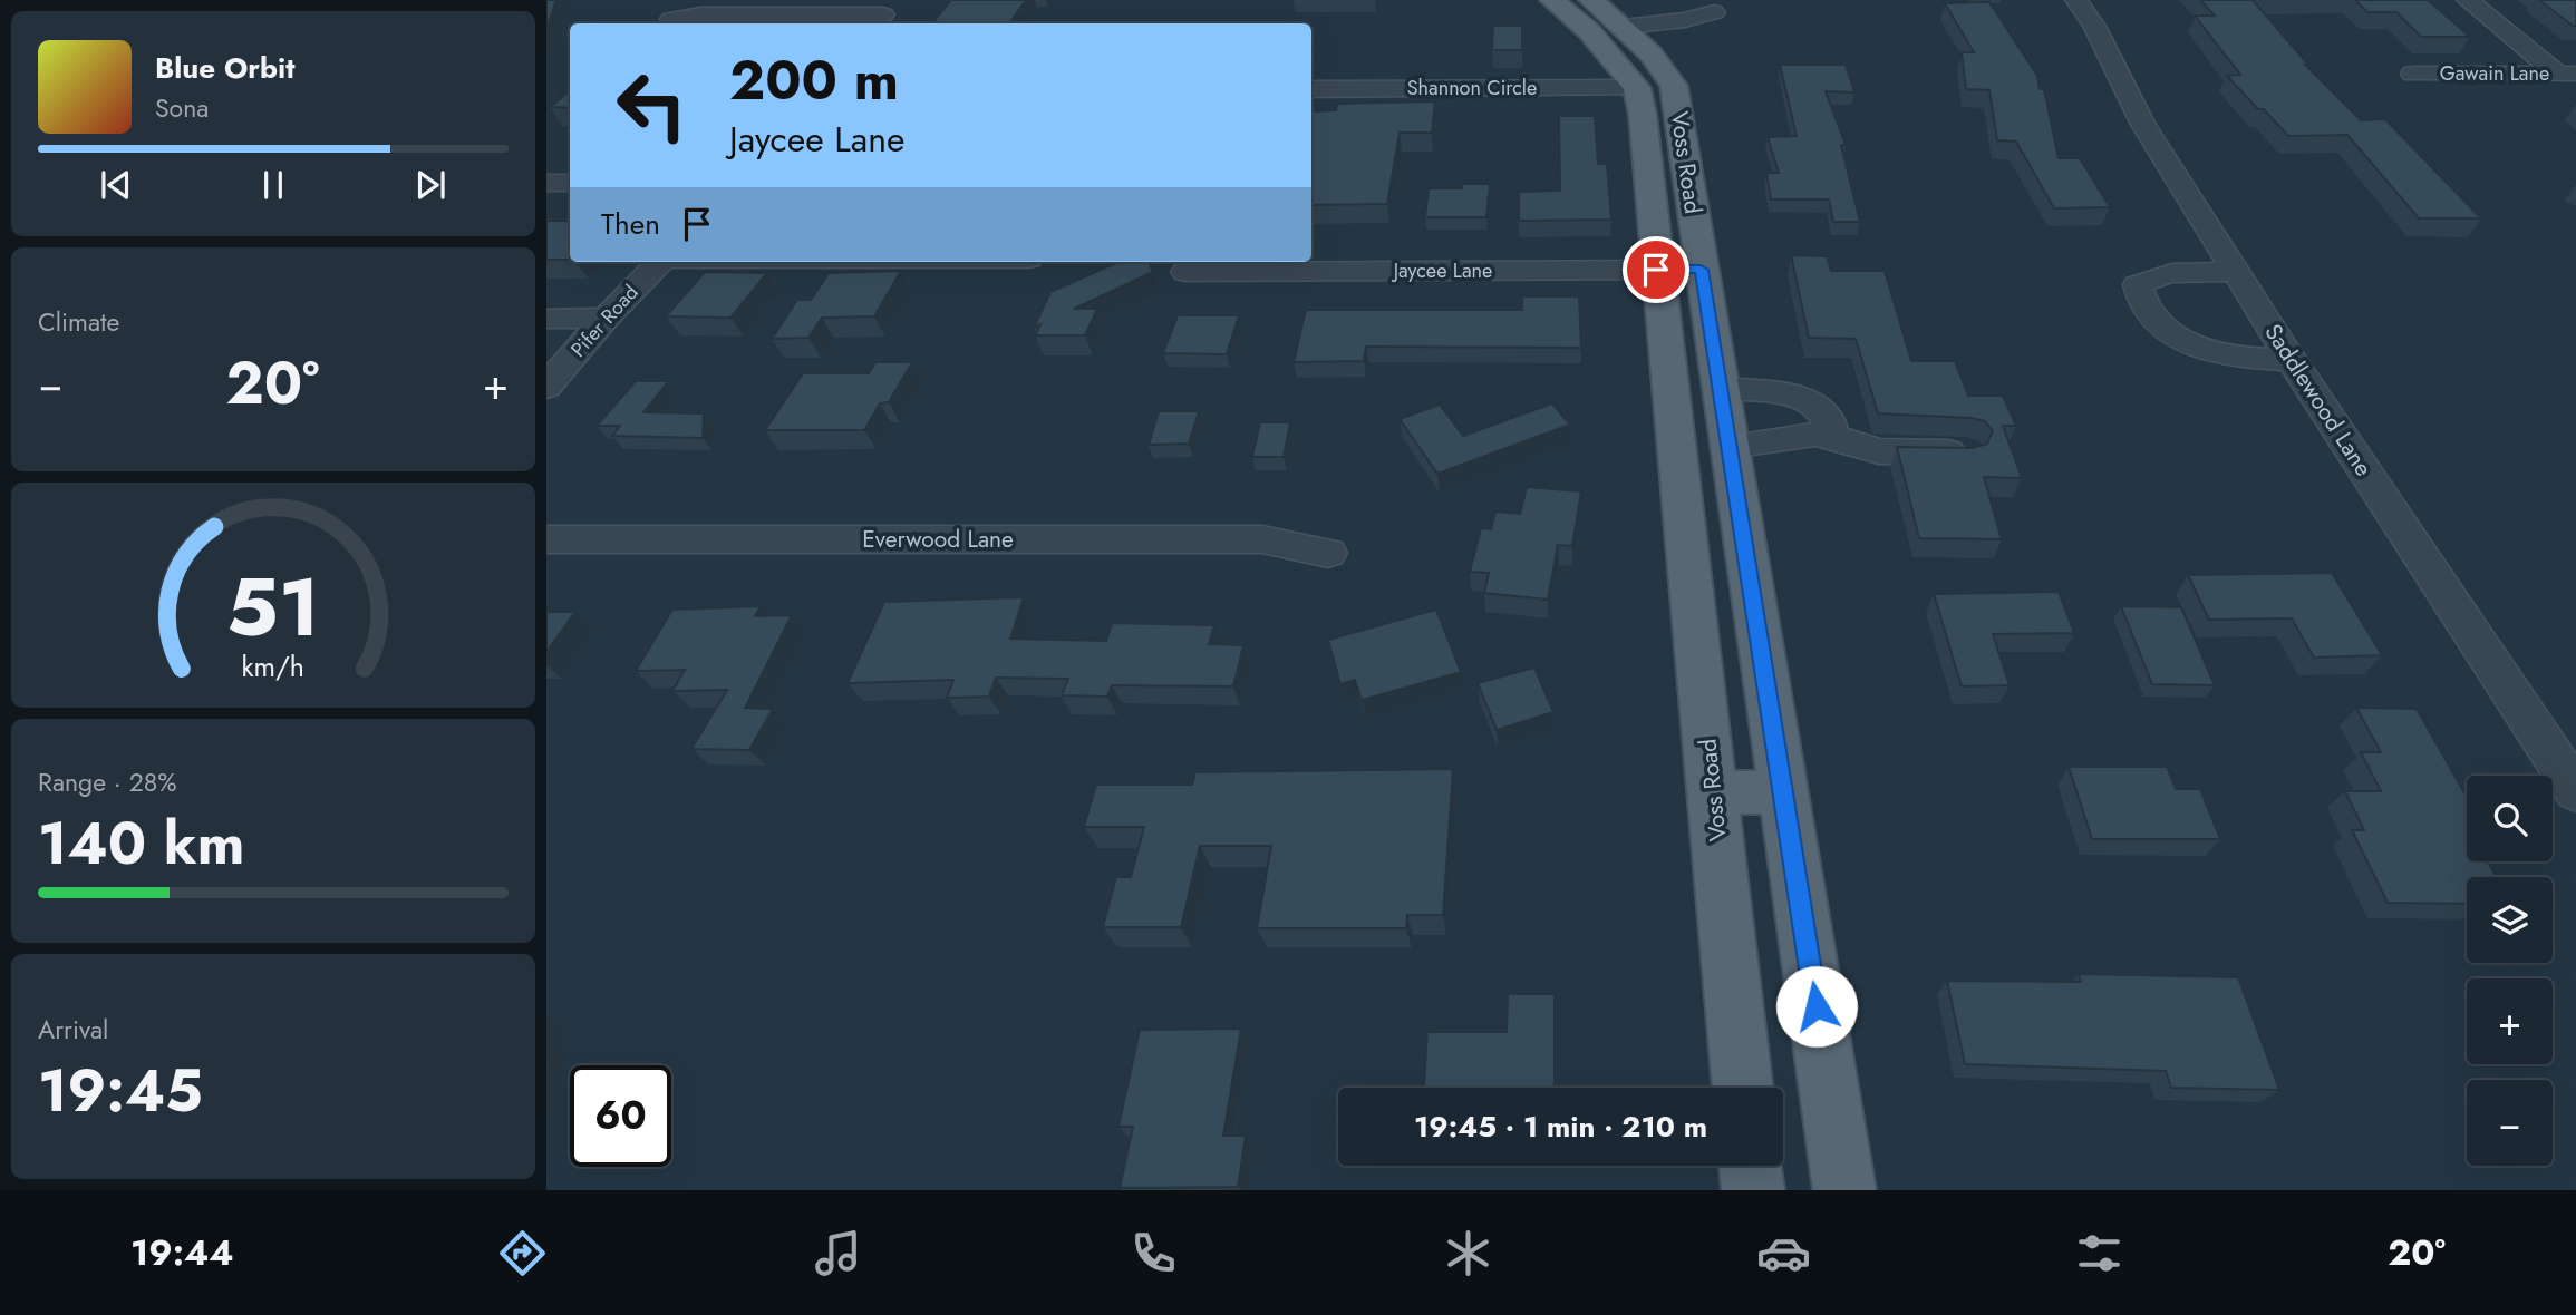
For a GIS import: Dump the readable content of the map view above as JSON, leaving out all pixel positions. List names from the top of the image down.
{
  "streets": {
    "main road": ["Voss Road"],
    "street": [
      "Gawain Lane",
      "Shannon Circle",
      "Jaycee Lane",
      "Pifer Road",
      "Saddlewood Lane",
      "Everwood Lane"
    ]
  },
  "crossings": [
    ["Shannon Circle", "Voss Road"],
    ["Voss Road", "Jaycee Lane"]
  ],
  "page": {
    "turn": ["200 m", "Jaycee Lane"],
    "song": ["Blue Orbit", "Sona"],
    "then": "Then",
    "tile": [
      "Climate",
      ["Range · 28%", "140 km"],
      ["Arrival", "19:45"]
    ],
    "heat": ["−", "20°", "+"],
    "map_buttons": ["+", "−"],
    "limit": "60",
    "trip": "19:45 · 1 min · 210 m",
    "tabs": ["19:44", "20°"],
    "gauge": ["51", "km/h"]
  }
}
